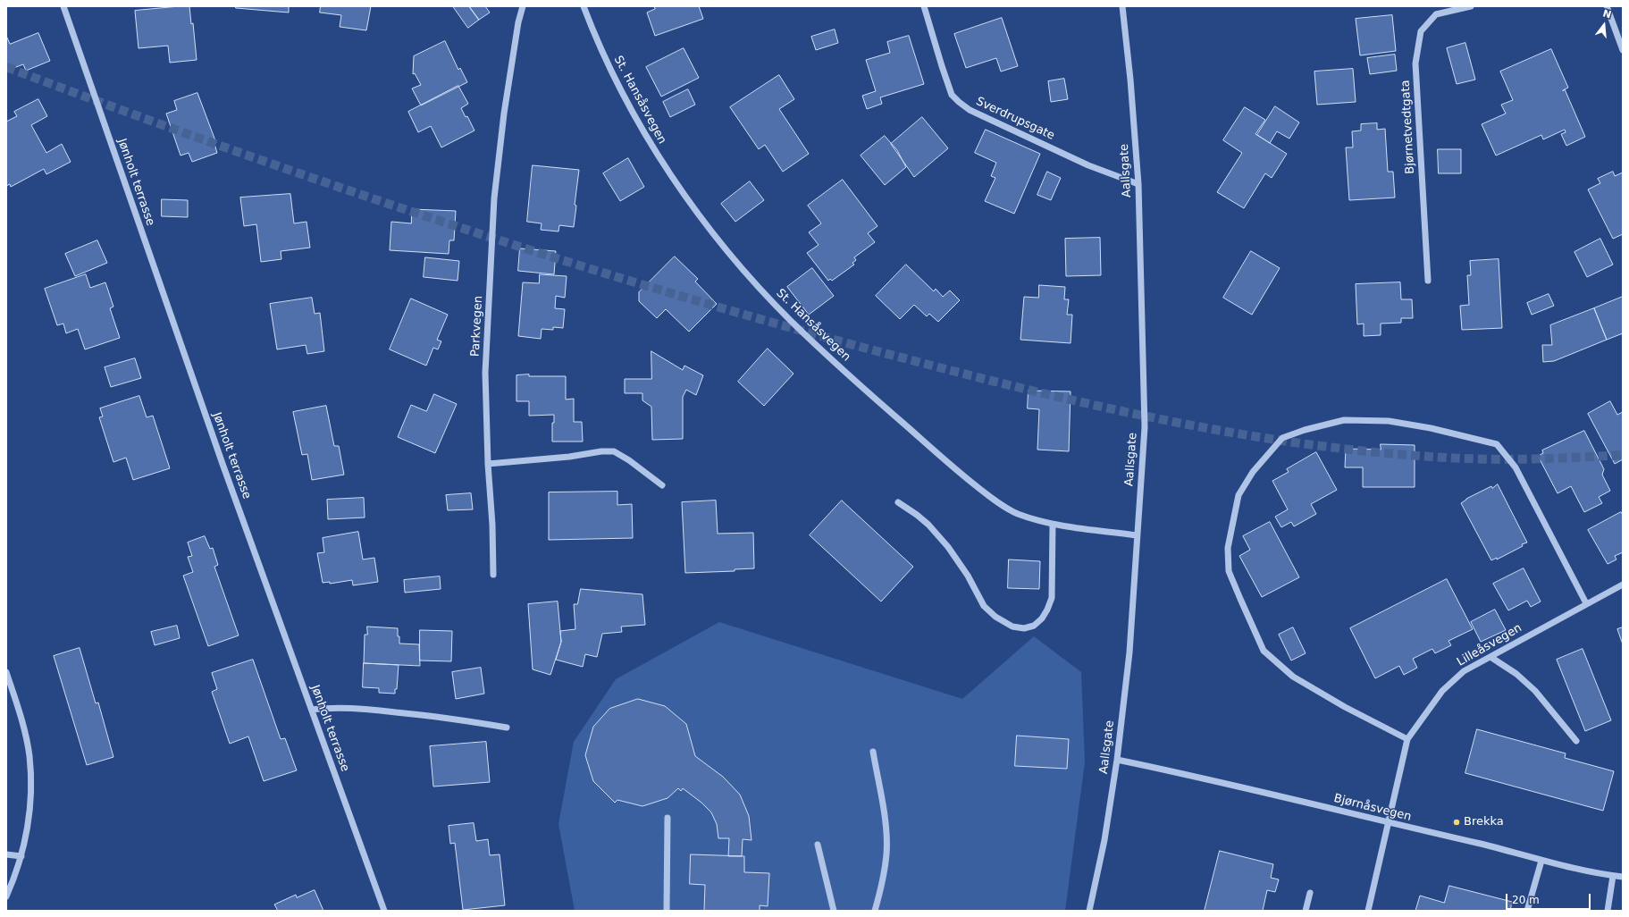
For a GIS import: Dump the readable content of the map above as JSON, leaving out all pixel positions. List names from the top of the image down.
{
  "streets": {
    "street": [
      "St. Hansåsvegen",
      "Sverdrupsgate",
      "Bjørnetvedtgata",
      "Aallsgate",
      "Jønholt terrasse",
      "Parkvegen",
      "Lilleåsvegen",
      "Bjørnåsvegen"
    ]
  },
  "crossings": [
    ["St. Hansåsvegen", "Aallsgate"],
    ["Sverdrupsgate", "Aallsgate"],
    ["Aallsgate", "Bjørnåsvegen"],
    ["Lilleåsvegen", "Bjørnåsvegen"]
  ],
  "places": ["Brekka"],
  "scale_bar": "20 m",
  "north": "top"
}
